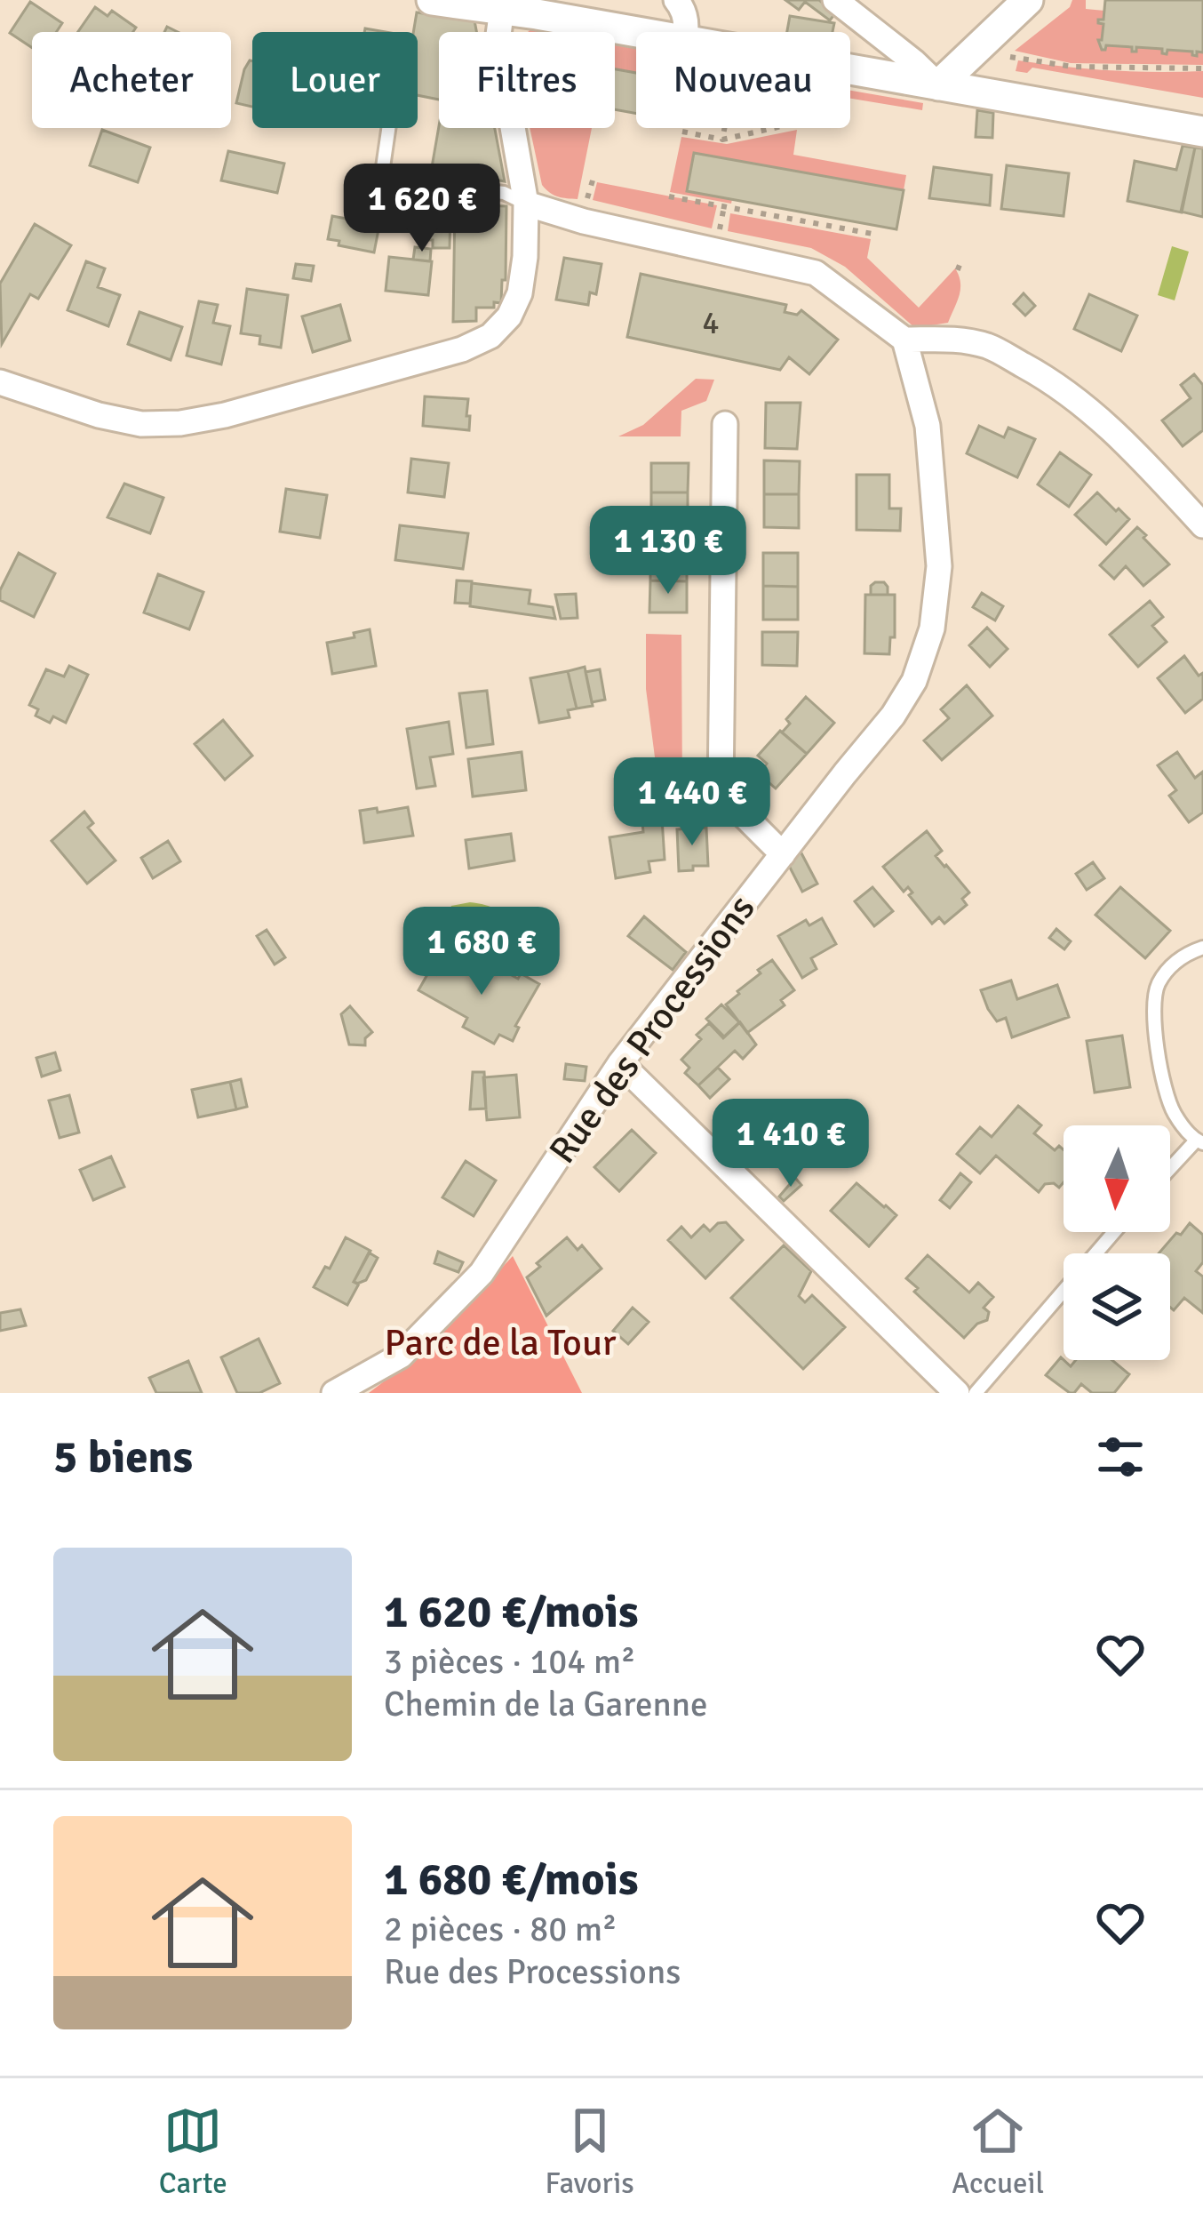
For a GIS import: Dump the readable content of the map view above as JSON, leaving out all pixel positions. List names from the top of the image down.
{
  "streets": {
    "street": ["Rue des Processions"]
  },
  "parks": ["Parc de la Tour"],
  "house_numbers": ["4"],
  "north": "bottom",
  "page": {
    "chip": [
      "Acheter",
      "Louer",
      "Filtres",
      "Nouveau"
    ],
    "price": [
      "1 620 €",
      "1 130 €",
      "1 440 €",
      "1 680 €",
      "1 410 €"
    ],
    "heading": "5 biens",
    "list": [
      {
        "name": "1 620 €/mois",
        "note": "3 pièces · 104 m² · Chemin de la Garenne"
      },
      {
        "name": "1 680 €/mois",
        "note": "2 pièces · 80 m² · Rue des Processions"
      }
    ],
    "tabs": ["Carte", "Favoris", "Accueil"]
  }
}
